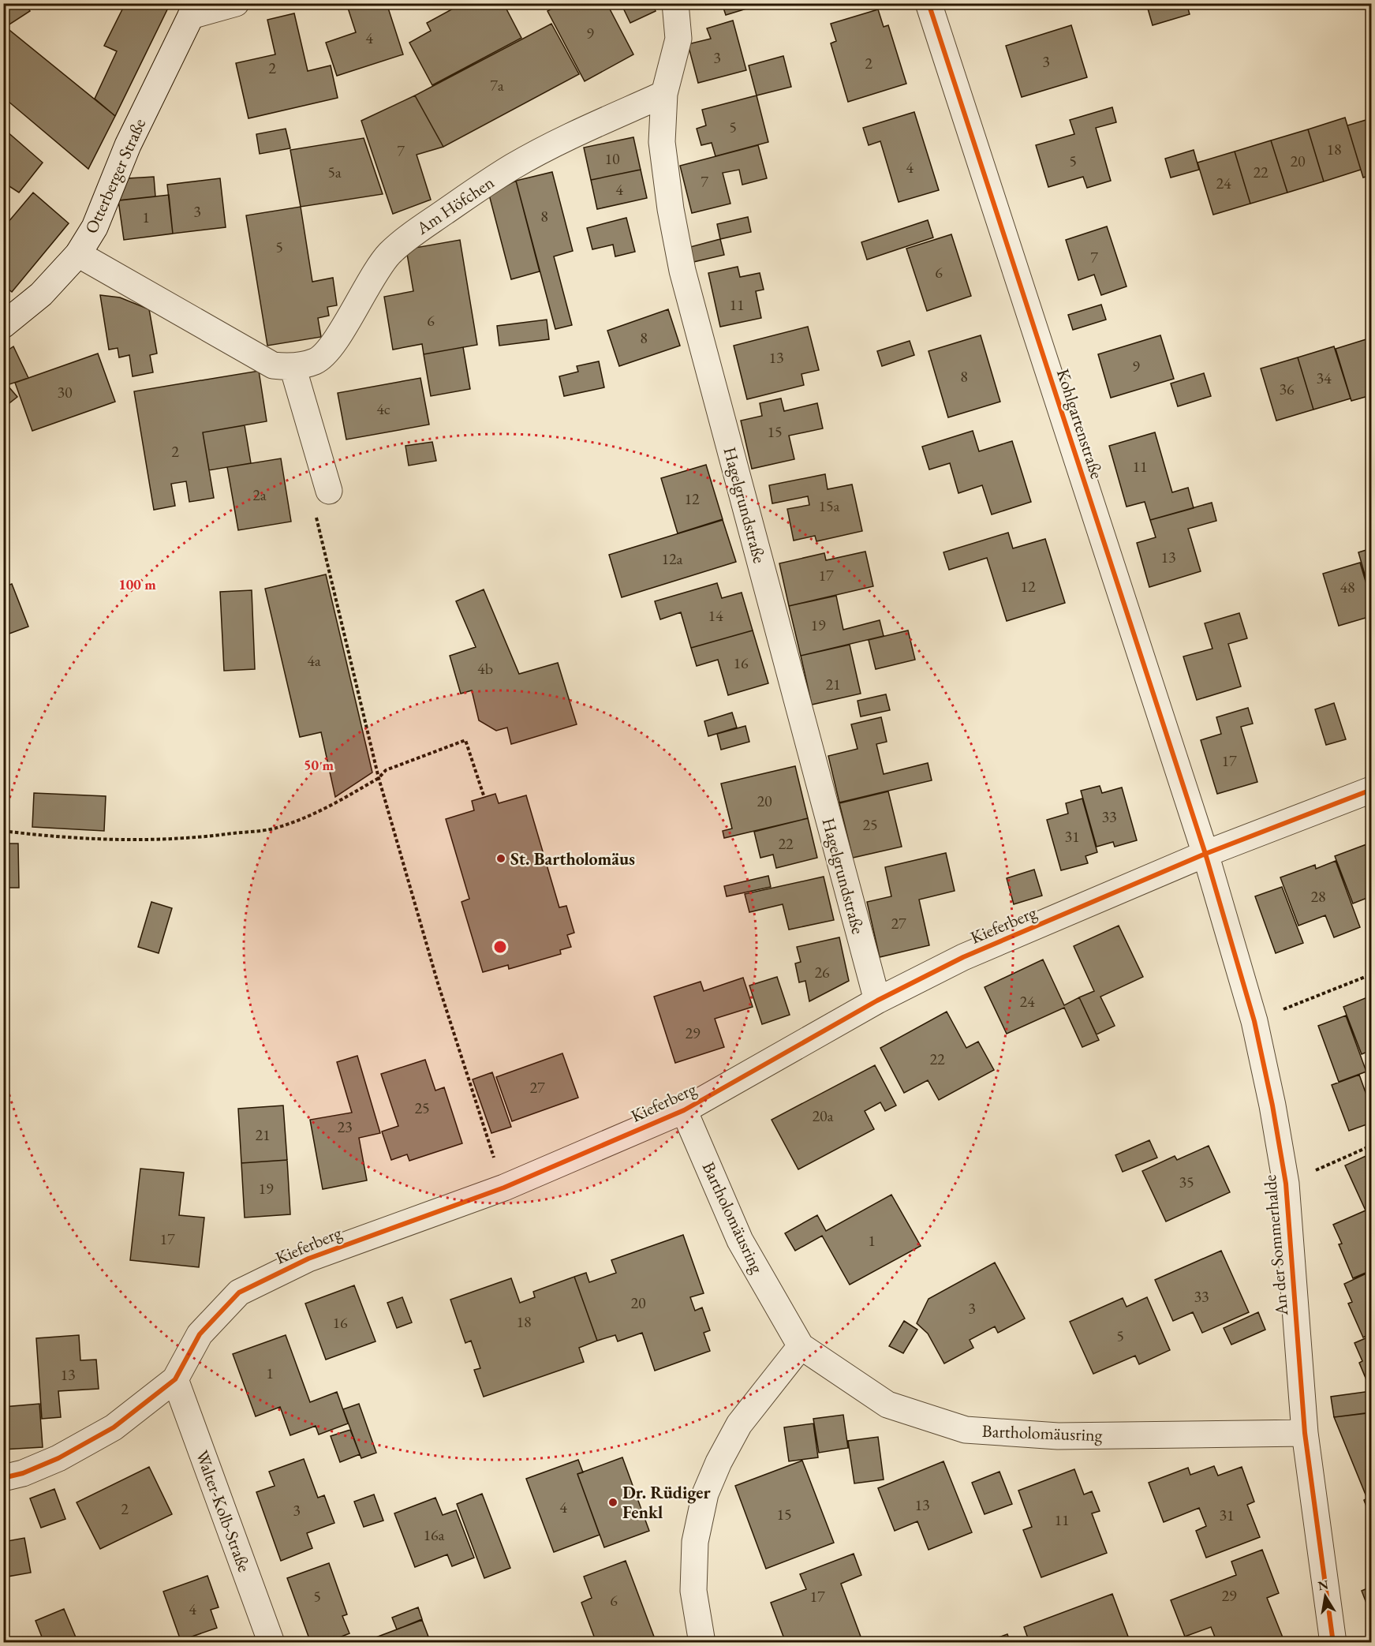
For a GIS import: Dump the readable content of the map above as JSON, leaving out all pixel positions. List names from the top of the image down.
{
  "streets": {
    "street": [
      "Otterberger Straße",
      "Am Höfchen",
      "Kohlgartenstraße",
      "Hagelgrundstraße",
      "Kieferberg",
      "Bartholomäusring",
      "An der Sommerhalde",
      "Walter-Kolb-Straße"
    ]
  },
  "crossings": [
    ["Otterberger Straße", "Am Höfchen"],
    ["Am Höfchen", "Hagelgrundstraße"],
    ["Kohlgartenstraße", "Kieferberg"],
    ["Kohlgartenstraße", "An der Sommerhalde"],
    ["Hagelgrundstraße", "Kieferberg"],
    ["Kieferberg", "Bartholomäusring"],
    ["Kieferberg", "An der Sommerhalde"],
    ["Kieferberg", "Walter-Kolb-Straße"],
    ["Bartholomäusring", "An der Sommerhalde"]
  ],
  "places": ["St. Bartholomäus", "Dr. Rüdiger Fenkl"],
  "house_numbers": [
    "9",
    "4",
    "3",
    "3",
    "2",
    "2",
    "7a",
    "5",
    "18",
    "7",
    "10",
    "5",
    "20",
    "4",
    "5a",
    "22",
    "7",
    "24",
    "4",
    "3",
    "8",
    "1",
    "5",
    "7",
    "6",
    "11",
    "6",
    "8",
    "13",
    "9",
    "8",
    "34",
    "36",
    "30",
    "4c",
    "15",
    "2",
    "11",
    "2a",
    "12",
    "15a",
    "13",
    "12a",
    "17",
    "12",
    "48",
    "14",
    "19",
    "4a",
    "16",
    "4b",
    "21",
    "17",
    "20",
    "33",
    "25",
    "31",
    "22",
    "28",
    "27",
    "26",
    "24",
    "29",
    "22",
    "27",
    "25",
    "20a",
    "23",
    "21",
    "35",
    "19",
    "17",
    "1",
    "33",
    "20",
    "3",
    "18",
    "16",
    "5",
    "1",
    "13",
    "13",
    "4",
    "2",
    "3",
    "15",
    "31",
    "11",
    "16a",
    "29",
    "5",
    "17",
    "6",
    "4"
  ],
  "north": "top",
  "rings": ["100 m", "50 m"]
}
